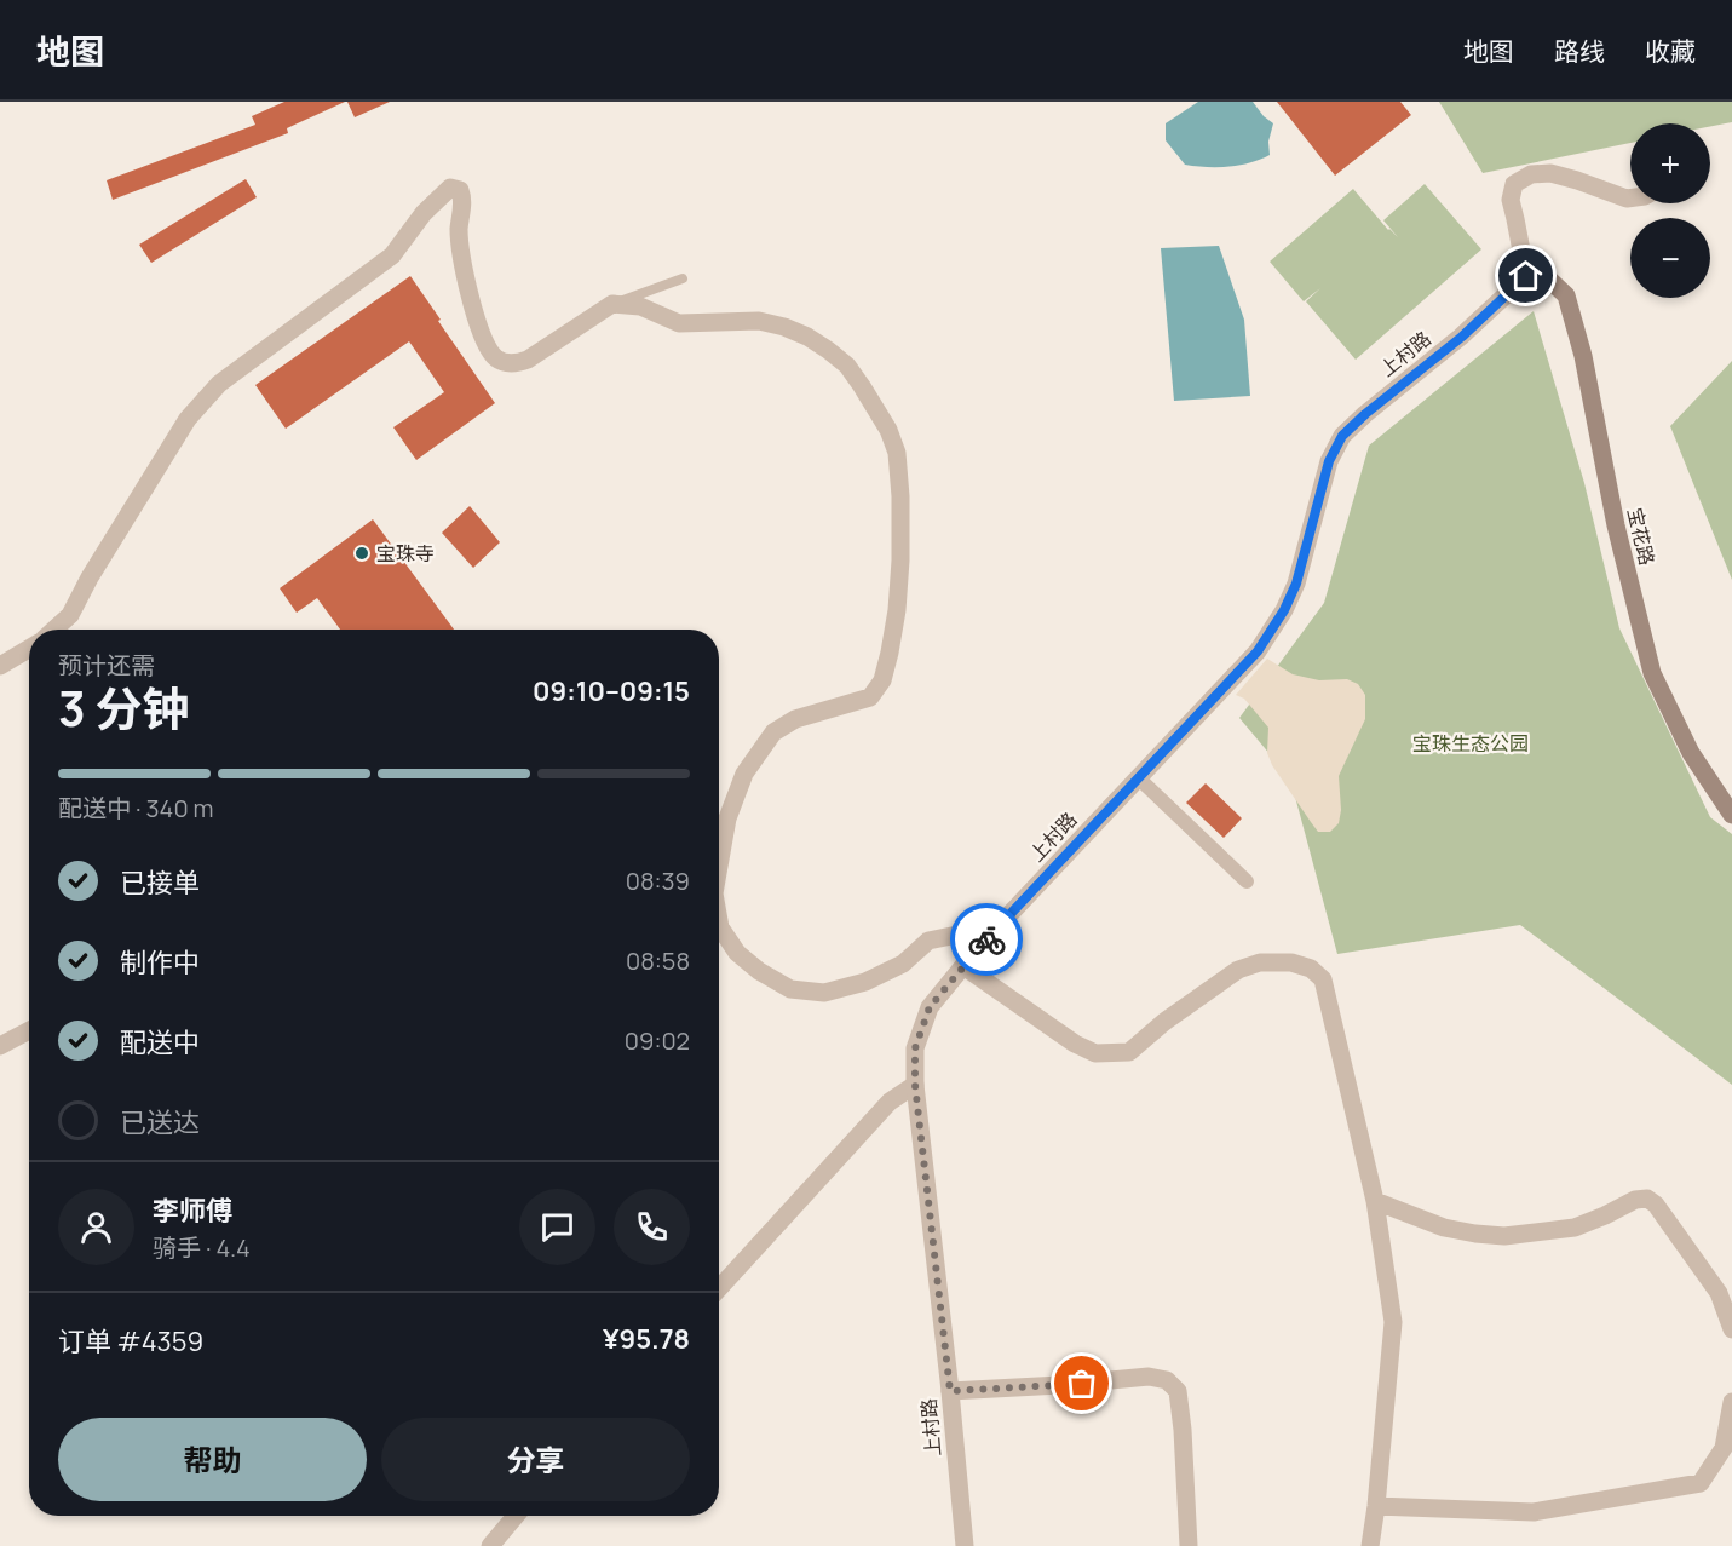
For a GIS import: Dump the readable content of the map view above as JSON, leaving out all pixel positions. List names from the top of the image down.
{
  "streets": {
    "main road": ["宝花路"],
    "street": ["上村路"]
  },
  "crossings": [
    ["上村路", "宝花路"]
  ],
  "parks": ["宝珠生态公园"],
  "places": ["宝珠寺"],
  "page": {
    "header": "地图",
    "nav": ["地图", "路线", "收藏"],
    "map_buttons": ["+", "−"],
    "heading": ["3 分钟", "预计还需", "09:10–09:15"],
    "panel": [
      "李师傅",
      "骑手 · 4.4",
      "订单 #4359",
      "¥95.78"
    ],
    "bar": "配送中 · 340 m",
    "list": [
      ["已接单", "08:39"],
      ["制作中", "08:58"],
      ["配送中", "09:02"],
      "已送达"
    ],
    "buttons": ["帮助", "分享"]
  }
}
